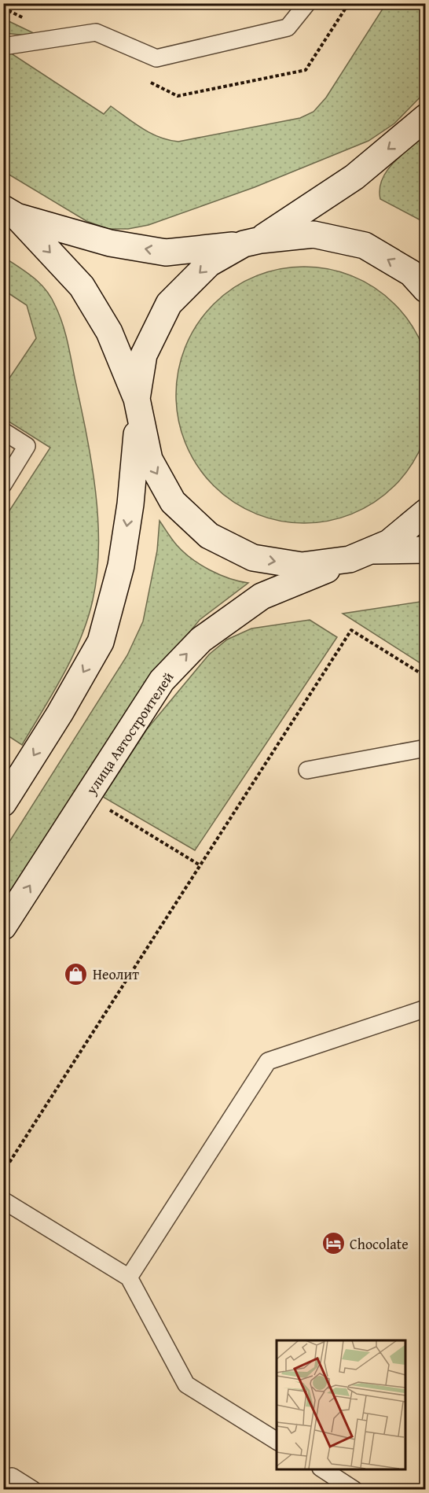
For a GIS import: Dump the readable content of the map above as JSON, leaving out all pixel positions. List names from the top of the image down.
{
  "streets": {
    "main road": ["улица Автостроителей"]
  },
  "one_way": ["улица Автостроителей"],
  "places": {
    "shop": ["Неолит"],
    "hotel": ["Chocolate"]
  }
}
